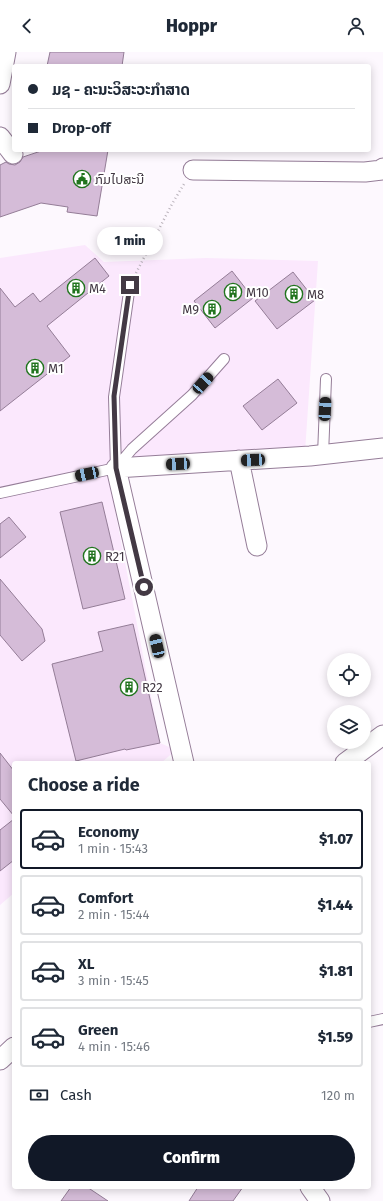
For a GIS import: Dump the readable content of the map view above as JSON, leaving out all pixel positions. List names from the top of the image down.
{
  "places": {
    "public building": ["ກົມໄປສະນີ"],
    "building": [
      "M4",
      "M10",
      "M8",
      "M9",
      "M1",
      "R21",
      "R22"
    ]
  },
  "page": {
    "header": "Hoppr",
    "banner": ["ມຊ - ຄະນະວິສະວະກຳສາດ", "Drop-off"],
    "bubble": "1 min",
    "heading": "Choose a ride",
    "list": [
      {
        "name": "Economy",
        "note": "1 min · 15:43",
        "value": "$1.07"
      },
      {
        "name": "Comfort",
        "note": "2 min · 15:44",
        "value": "$1.44"
      },
      {
        "name": "XL",
        "note": "3 min · 15:45",
        "value": "$1.81"
      },
      {
        "name": "Green",
        "note": "4 min · 15:46",
        "value": "$1.59"
      }
    ],
    "pay": ["Cash", "120 m"],
    "buttons": "Confirm"
  }
}
